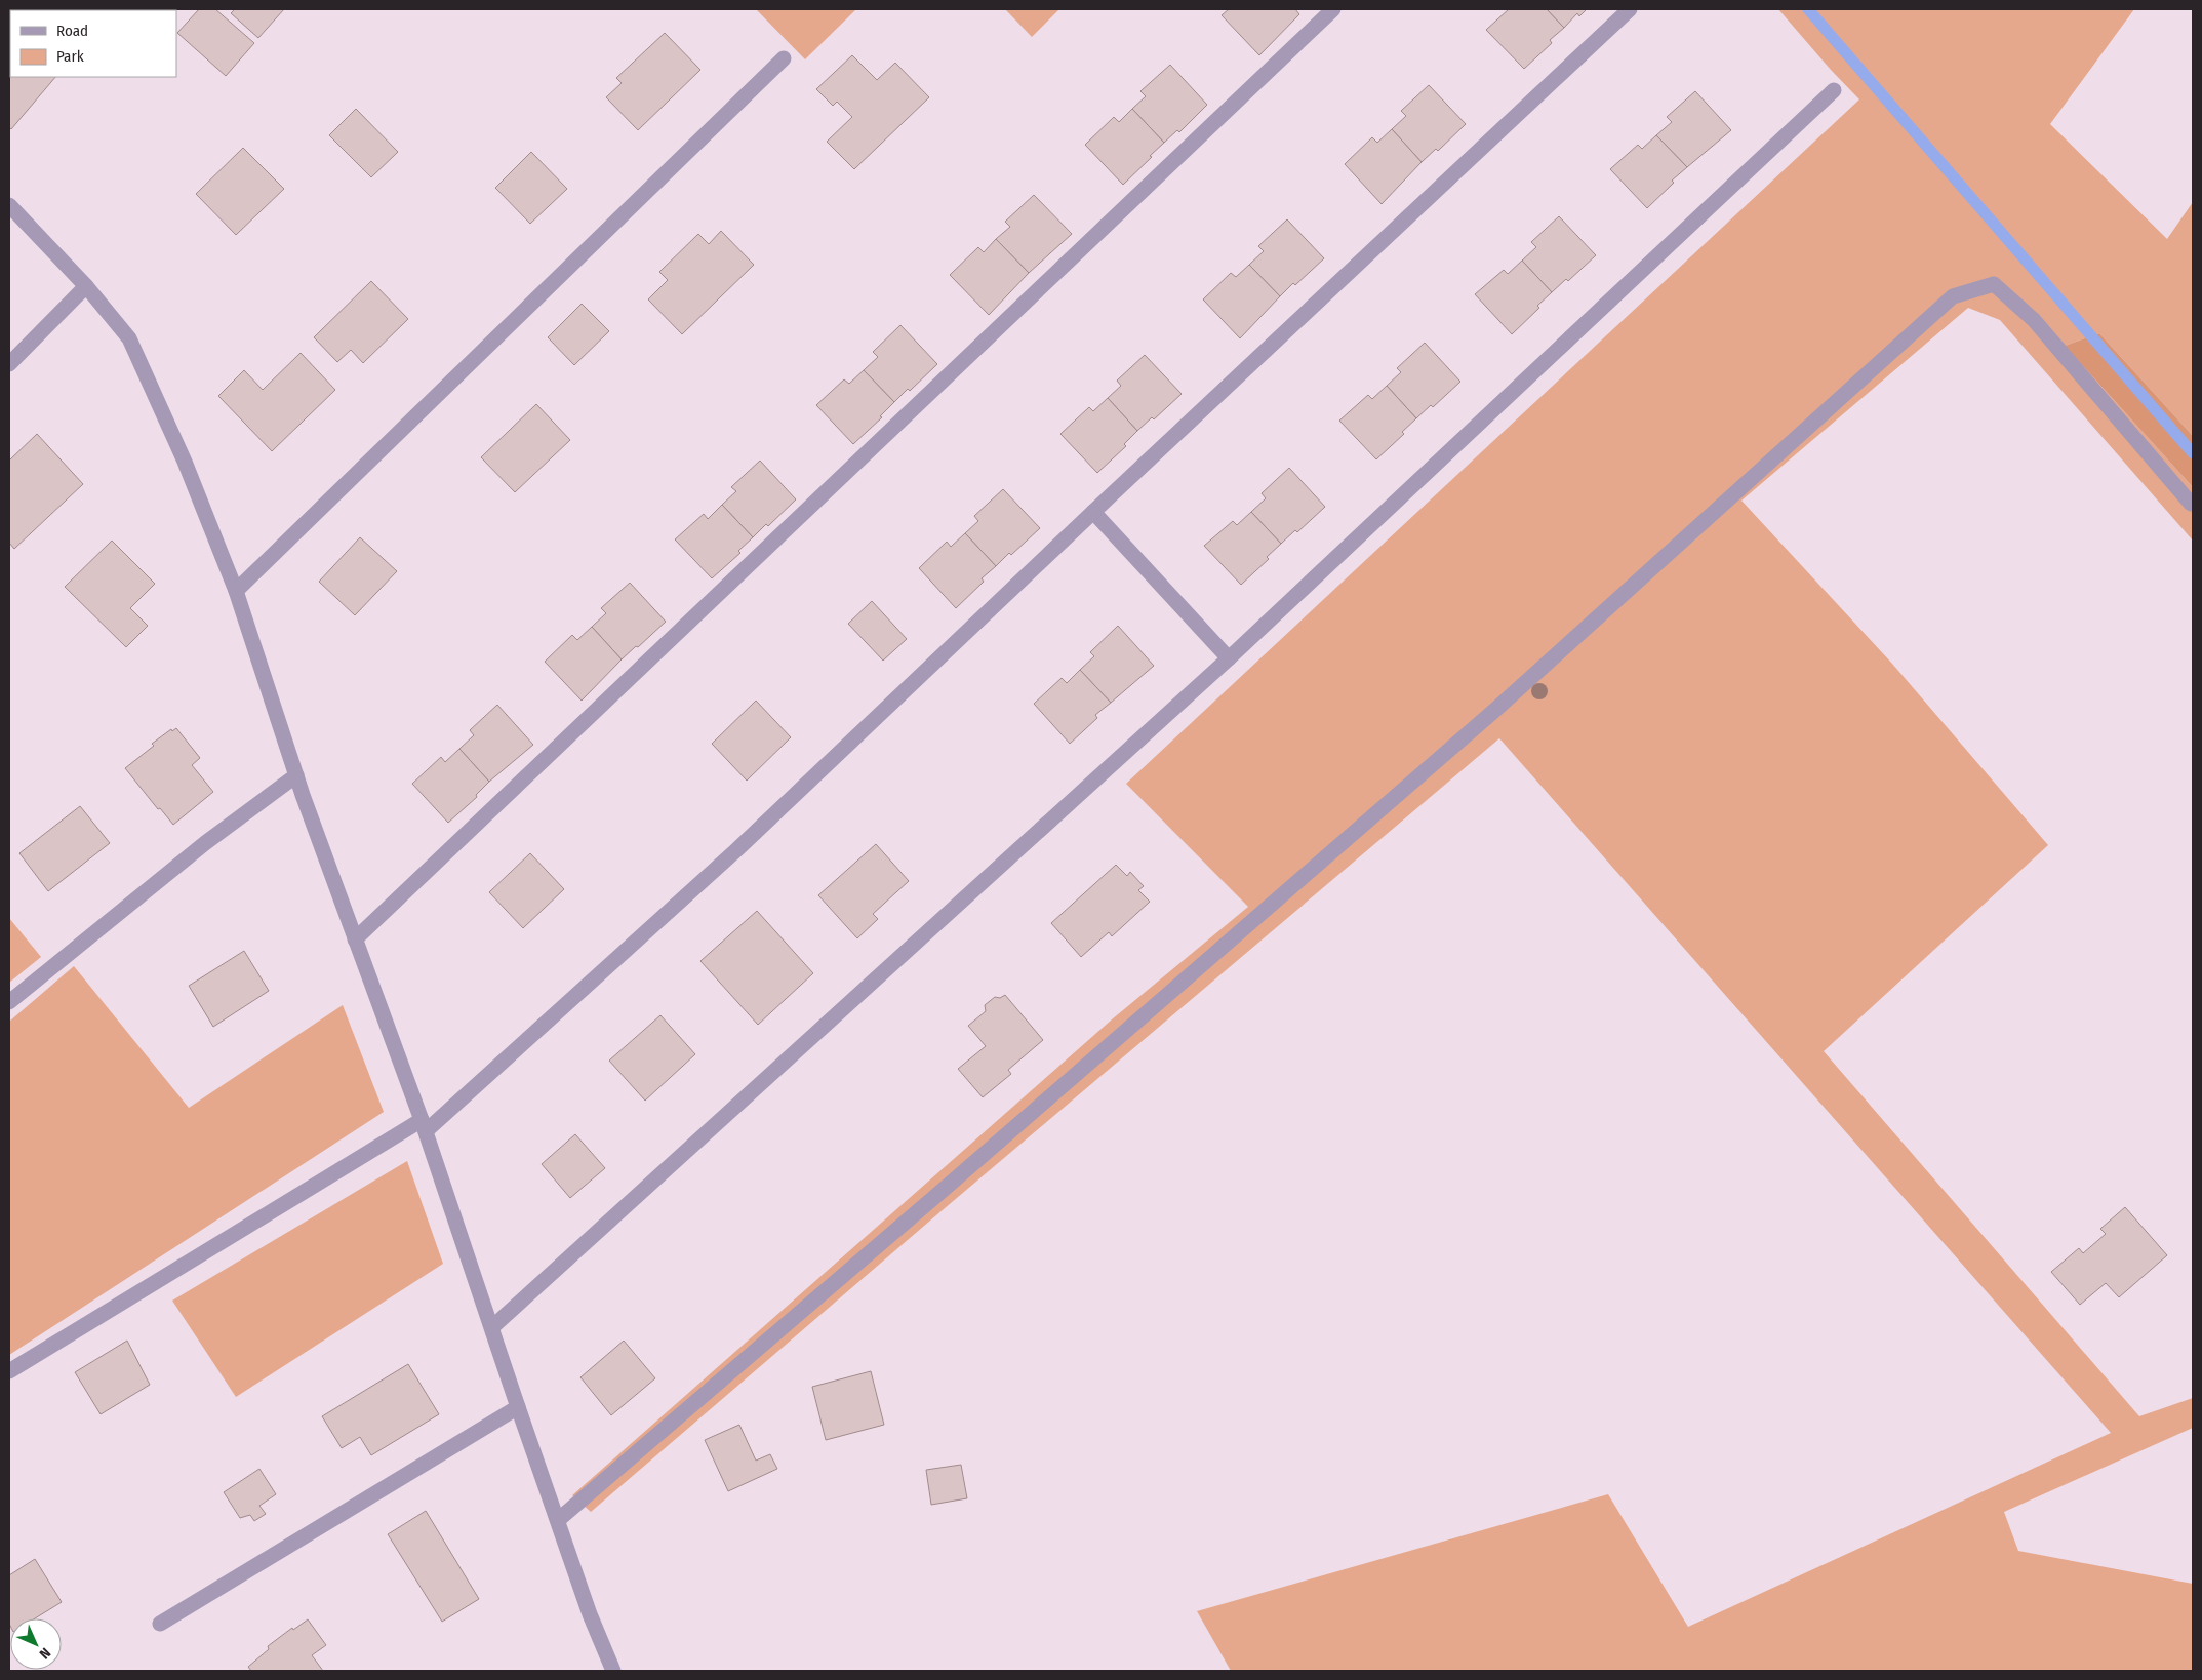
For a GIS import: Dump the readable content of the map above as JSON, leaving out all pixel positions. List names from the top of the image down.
{
  "legend": ["Road", "Park"],
  "north": "bottom right"
}
